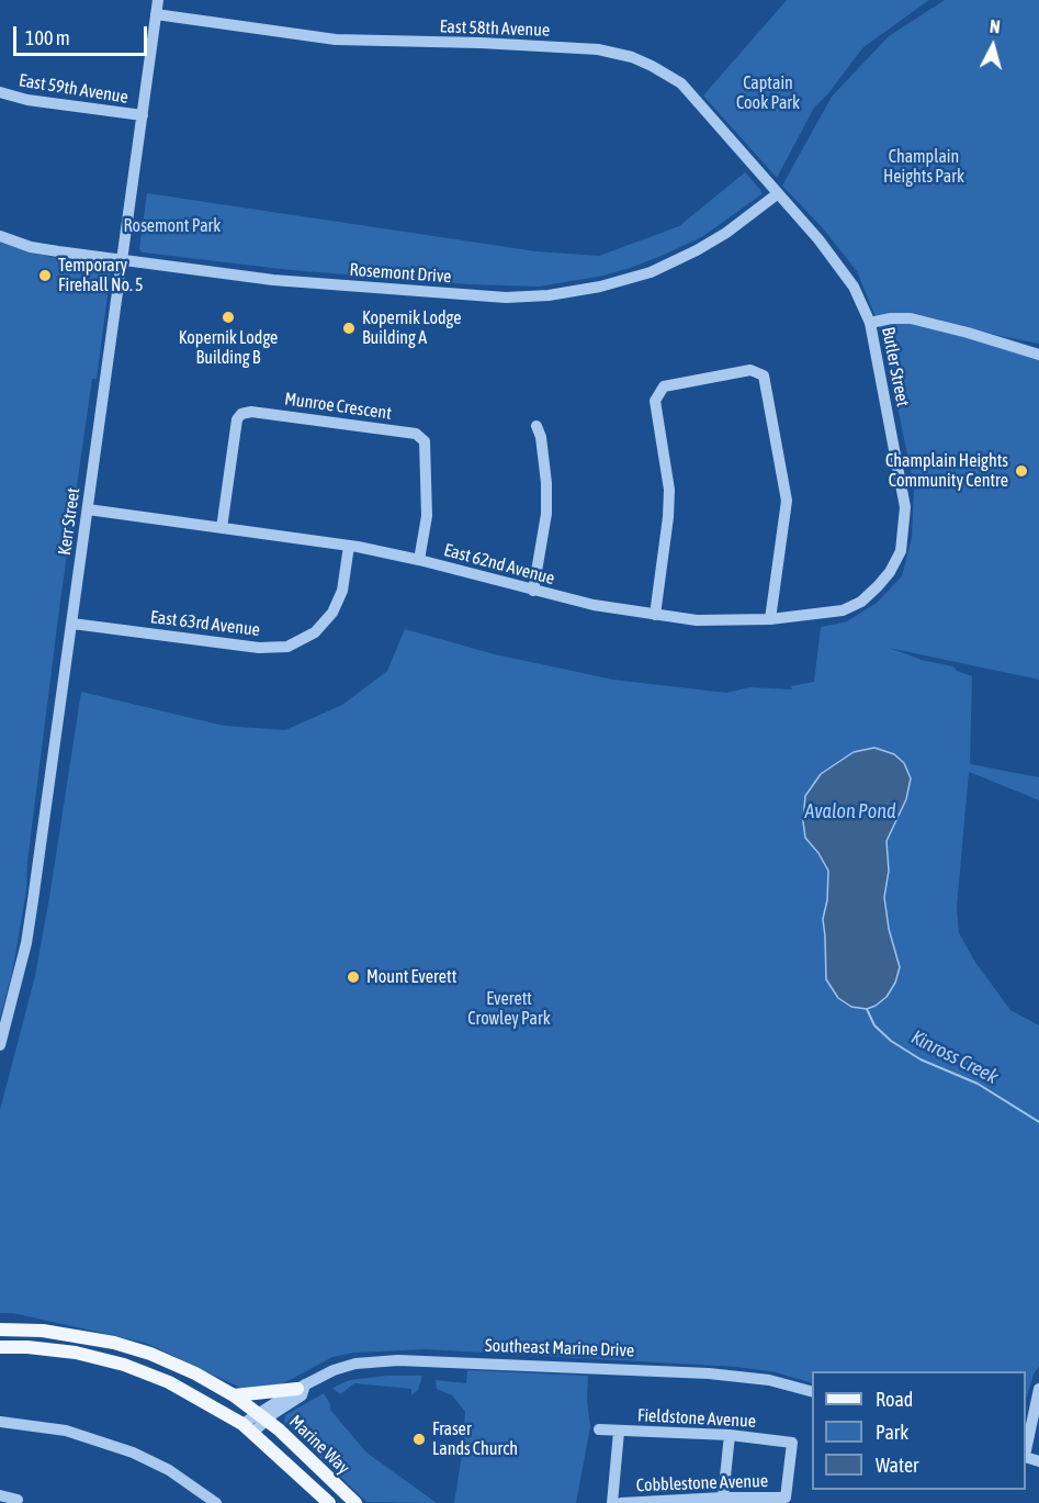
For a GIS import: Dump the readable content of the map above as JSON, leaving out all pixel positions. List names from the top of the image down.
{
  "streets": {
    "main road": ["Marine Way"],
    "street": [
      "East 58th Avenue",
      "East 59th Avenue",
      "Rosemont Drive",
      "Butler Street",
      "Munroe Crescent",
      "Kerr Street",
      "East 62nd Avenue",
      "East 63rd Avenue",
      "Southeast Marine Drive",
      "Fieldstone Avenue",
      "Cobblestone Avenue"
    ]
  },
  "crossings": [
    ["East 58th Avenue", "Rosemont Drive"],
    ["East 58th Avenue", "Butler Street"],
    ["East 58th Avenue", "Kerr Street"],
    ["East 59th Avenue", "Kerr Street"],
    ["Rosemont Drive", "Butler Street"],
    ["Rosemont Drive", "Kerr Street"],
    ["Butler Street", "East 62nd Avenue"],
    ["Munroe Crescent", "East 62nd Avenue"],
    ["Kerr Street", "East 62nd Avenue"],
    ["Kerr Street", "East 63rd Avenue"],
    ["East 62nd Avenue", "East 63rd Avenue"],
    ["Southeast Marine Drive", "Marine Way"],
    ["Fieldstone Avenue", "Cobblestone Avenue"]
  ],
  "water": ["Avalon Pond", "Kinross Creek"],
  "parks": [
    "Captain Cook Park",
    "Champlain Heights Park",
    "Rosemont Park",
    "Everett Crowley Park"
  ],
  "places": [
    "Temporary Firehall No. 5",
    "Kopernik Lodge Building B",
    "Kopernik Lodge Building A",
    "Champlain Heights Community Centre",
    "Mount Everett",
    "Fraser Lands Church"
  ],
  "legend": ["Road", "Park", "Water"],
  "scale_bar": "100 m",
  "north": "top"
}
